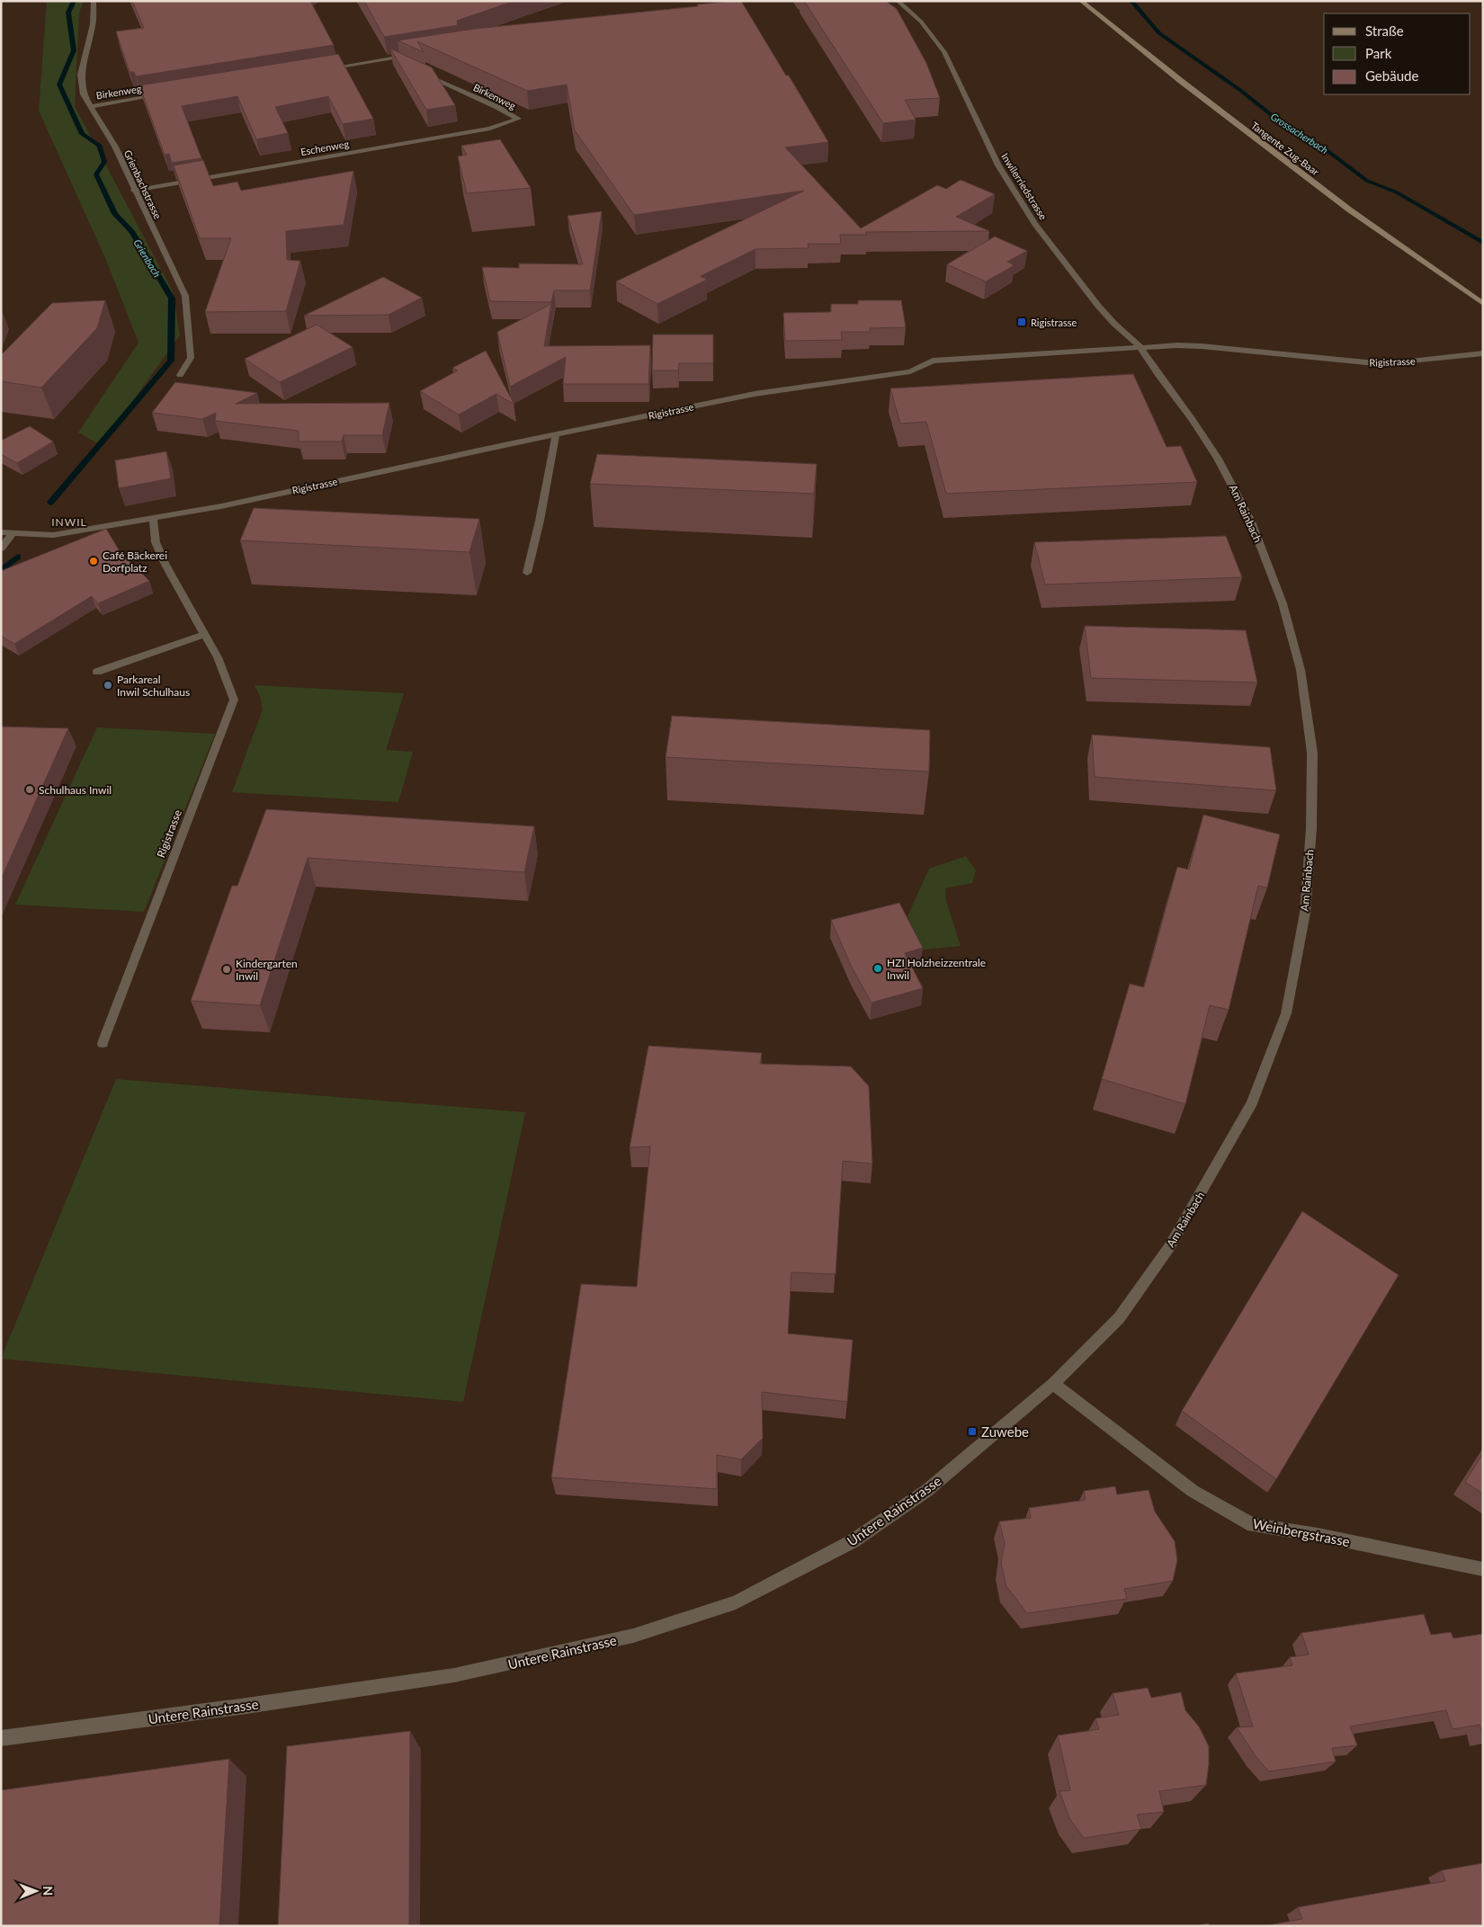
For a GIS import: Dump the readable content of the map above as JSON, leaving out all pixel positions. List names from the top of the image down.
{
  "streets": {
    "main road": ["Tangente Zug-Baar"],
    "street": [
      "Birkenweg",
      "Eschenweg",
      "Grienbachstrasse",
      "Inwilerriedstrasse",
      "Rigistrasse",
      "Am Rainbach",
      "Untere Rainstrasse",
      "Weinbergstrasse"
    ]
  },
  "crossings": [
    ["Birkenweg", "Eschenweg"],
    ["Birkenweg", "Grienbachstrasse"],
    ["Eschenweg", "Grienbachstrasse"],
    ["Inwilerriedstrasse", "Rigistrasse"],
    ["Inwilerriedstrasse", "Am Rainbach"],
    ["Rigistrasse", "Am Rainbach"],
    ["Am Rainbach", "Untere Rainstrasse"],
    ["Am Rainbach", "Weinbergstrasse"],
    ["Untere Rainstrasse", "Weinbergstrasse"]
  ],
  "districts": ["INWIL"],
  "water": ["Grossacherbach", "Grienbach"],
  "places": {
    "transit": ["Rigistrasse", "Zuwebe"],
    "other": [
      "Café Bäckerei Dorfplatz",
      "Parkareal Inwil Schulhaus",
      "Schulhaus Inwil",
      "HZI Holzheizzentrale Inwil",
      "Kindergarten Inwil"
    ]
  },
  "legend": ["Straße", "Park", "Gebäude"],
  "north": "right"
}
